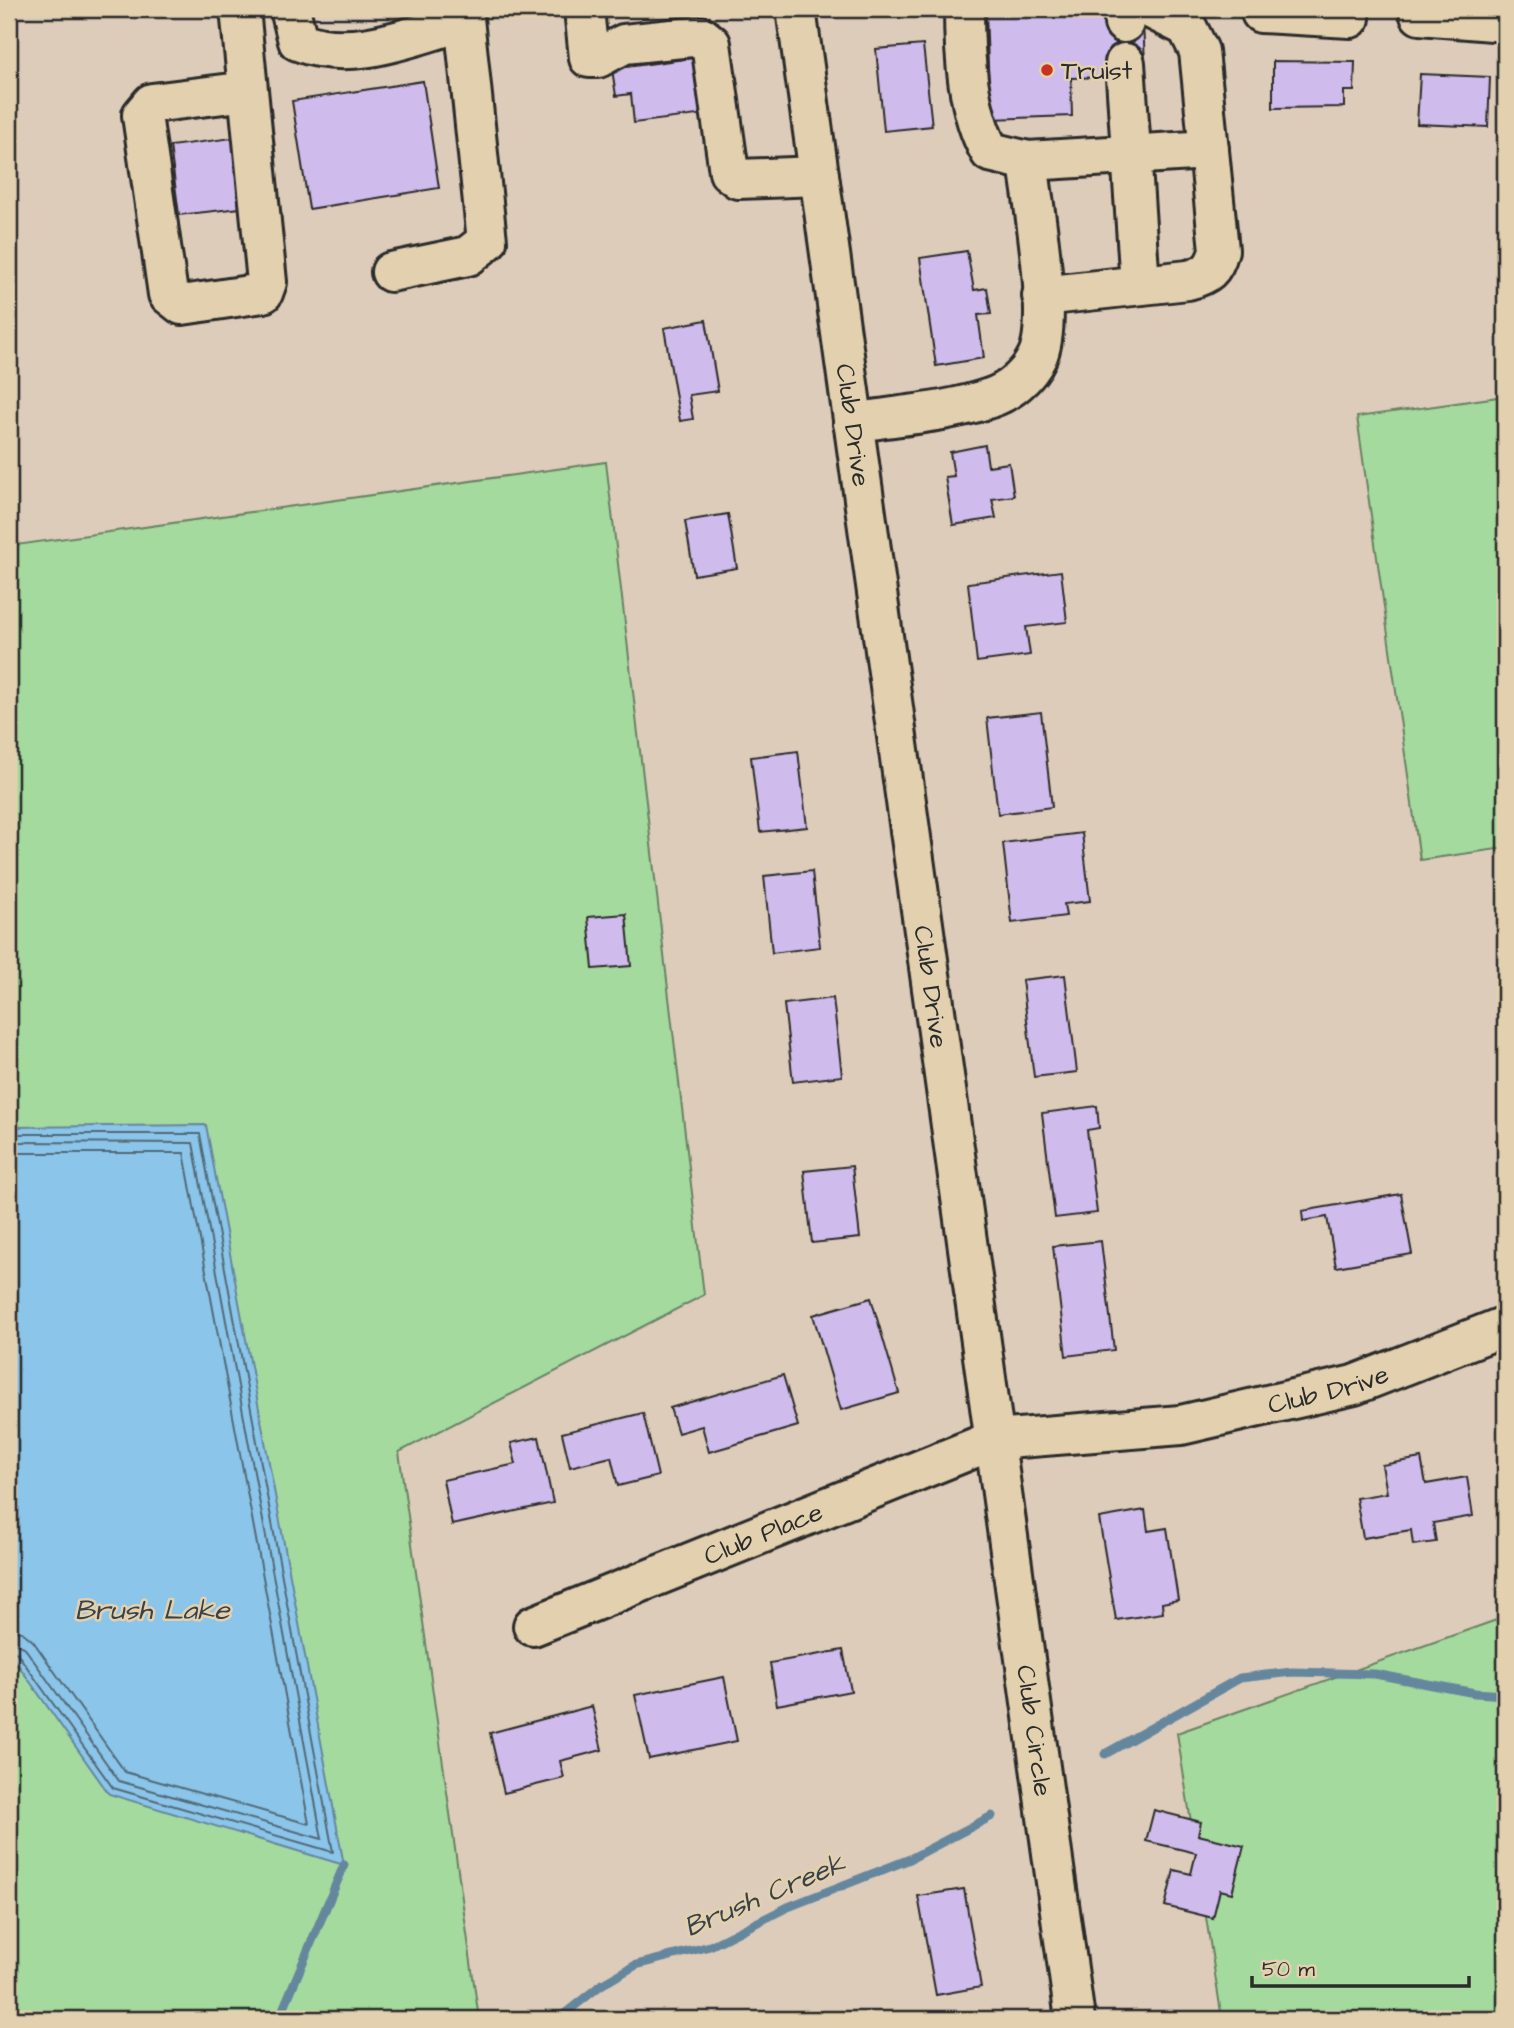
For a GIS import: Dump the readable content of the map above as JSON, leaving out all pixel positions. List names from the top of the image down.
{
  "streets": {
    "street": ["Club Drive", "Club Place", "Club Circle"]
  },
  "crossings": [
    ["Club Drive", "Club Place"],
    ["Club Drive", "Club Circle"],
    ["Club Place", "Club Circle"]
  ],
  "water": ["Brush Lake", "Brush Creek"],
  "places": ["Truist"],
  "scale_bar": "50 m"
}
